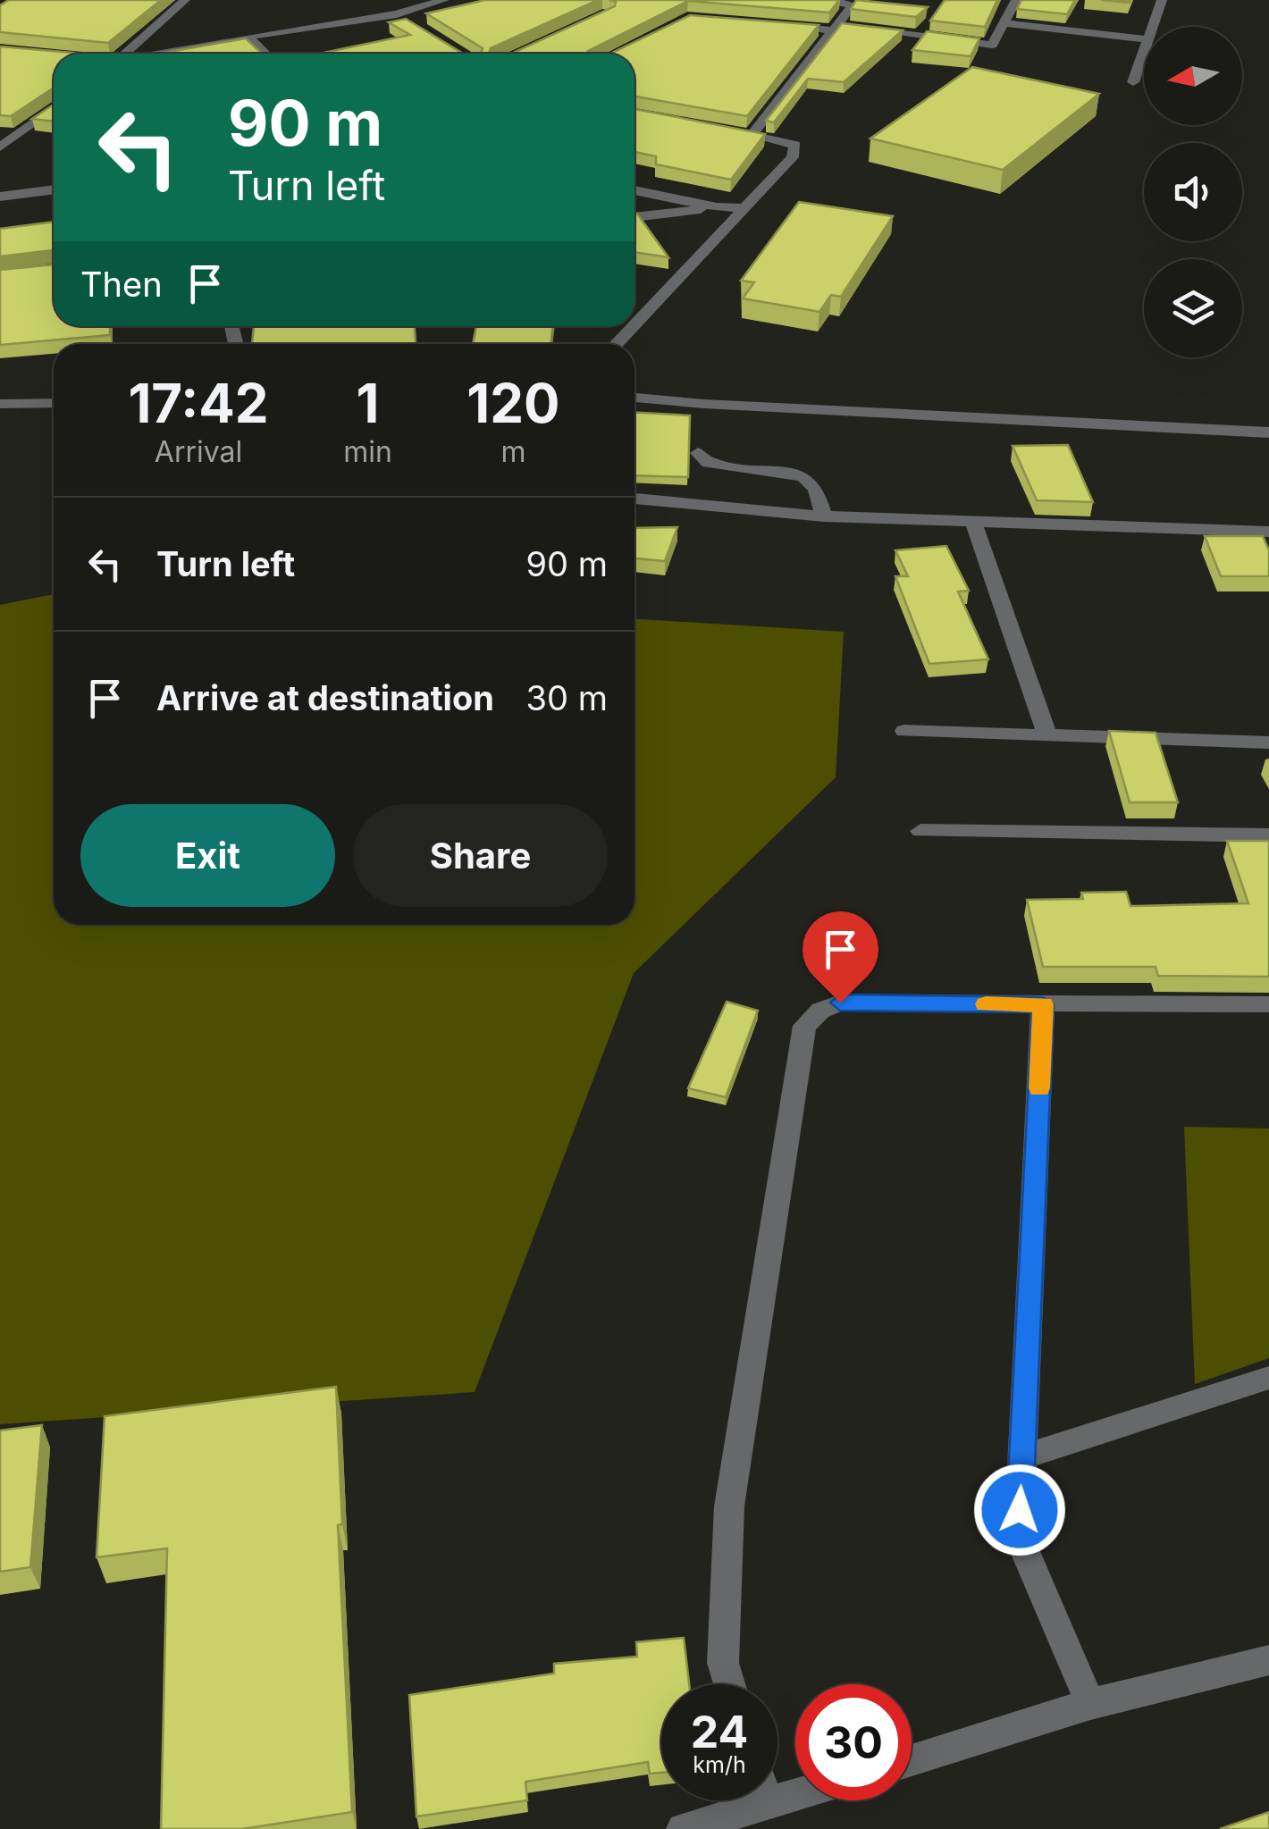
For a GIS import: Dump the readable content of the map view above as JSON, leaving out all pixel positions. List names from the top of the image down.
{
  "north": "left",
  "page": {
    "turn": ["90 m", "Turn left"],
    "then": "Then",
    "eta": [
      "17:42",
      "Arrival",
      "1",
      "min",
      "120",
      "m"
    ],
    "list": [
      {
        "name": "Turn left",
        "value": "90 m"
      },
      {
        "name": "Arrive at destination",
        "value": "30 m"
      }
    ],
    "buttons": ["Exit", "Share"],
    "speed": "24 km/h",
    "limit": "30"
  }
}
